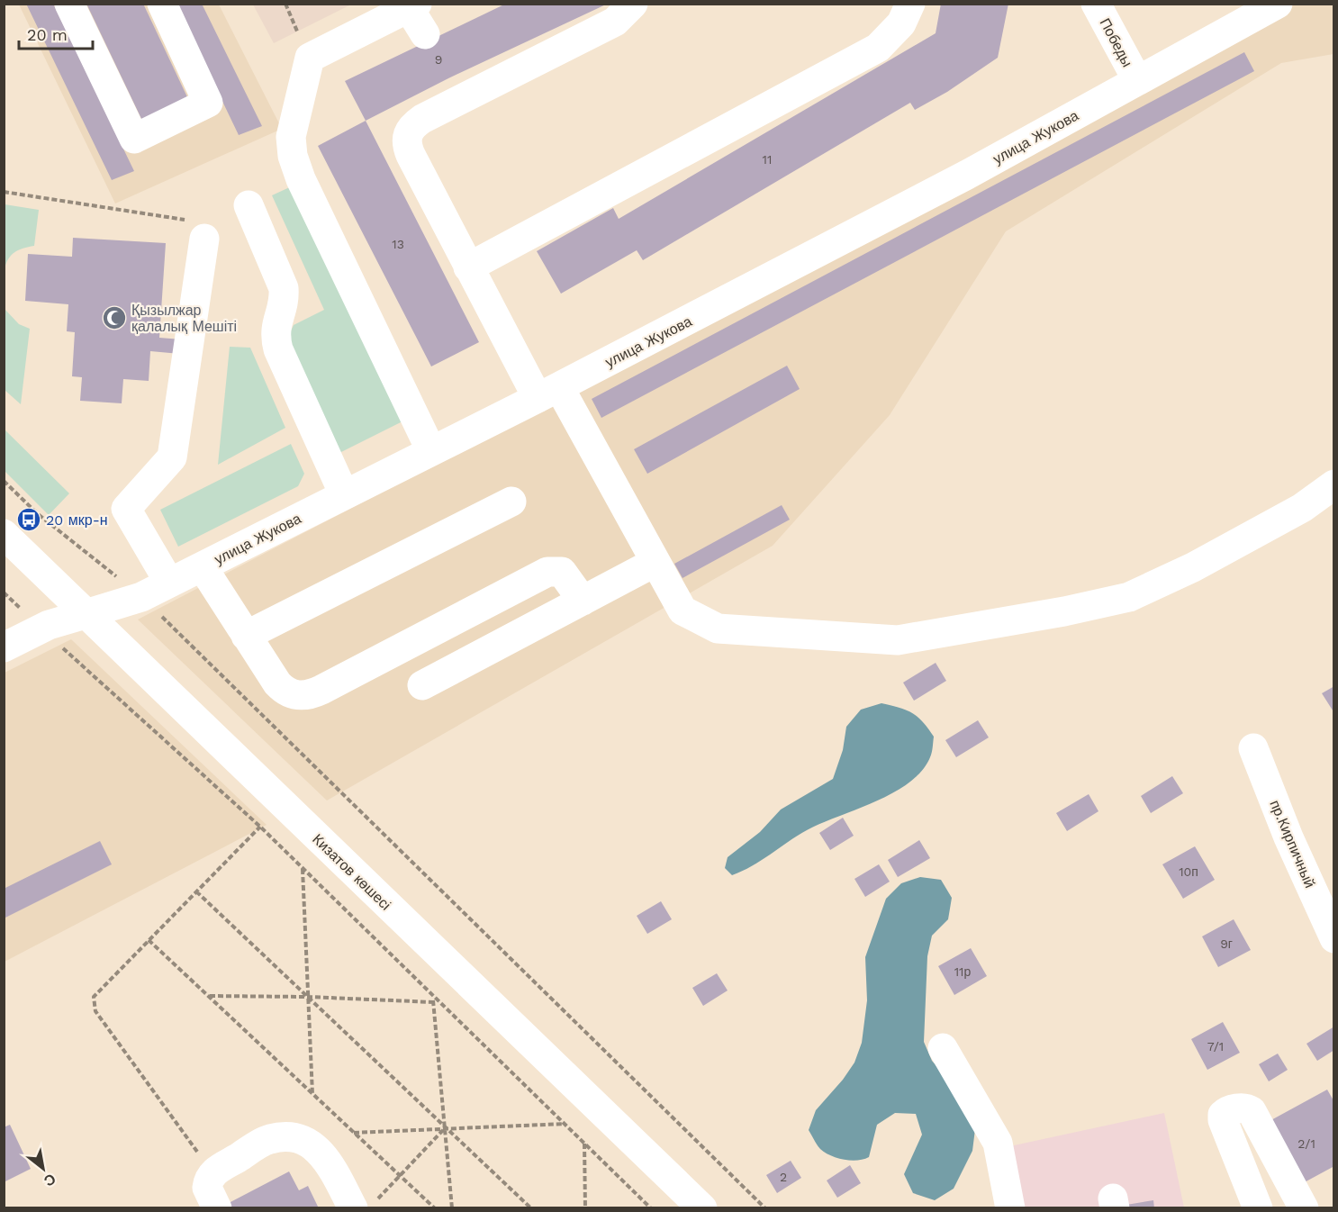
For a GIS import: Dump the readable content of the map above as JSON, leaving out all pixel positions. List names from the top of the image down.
{
  "streets": {
    "street": [
      "Победы",
      "улица Жукова",
      "пр.Кирпичный",
      "Кизатов көшесі"
    ]
  },
  "crossings": [
    ["Победы", "улица Жукова"],
    ["улица Жукова", "Кизатов көшесі"]
  ],
  "places": {
    "mosque": ["Қызылжар қалалық Мешіті"],
    "bus stop": ["20 мкр-н"]
  },
  "house_numbers": [
    "9",
    "11",
    "13",
    "10п",
    "9г",
    "11р",
    "7/1",
    "2/1",
    "2"
  ],
  "scale_bar": "20 m",
  "north": "bottom right"
}
